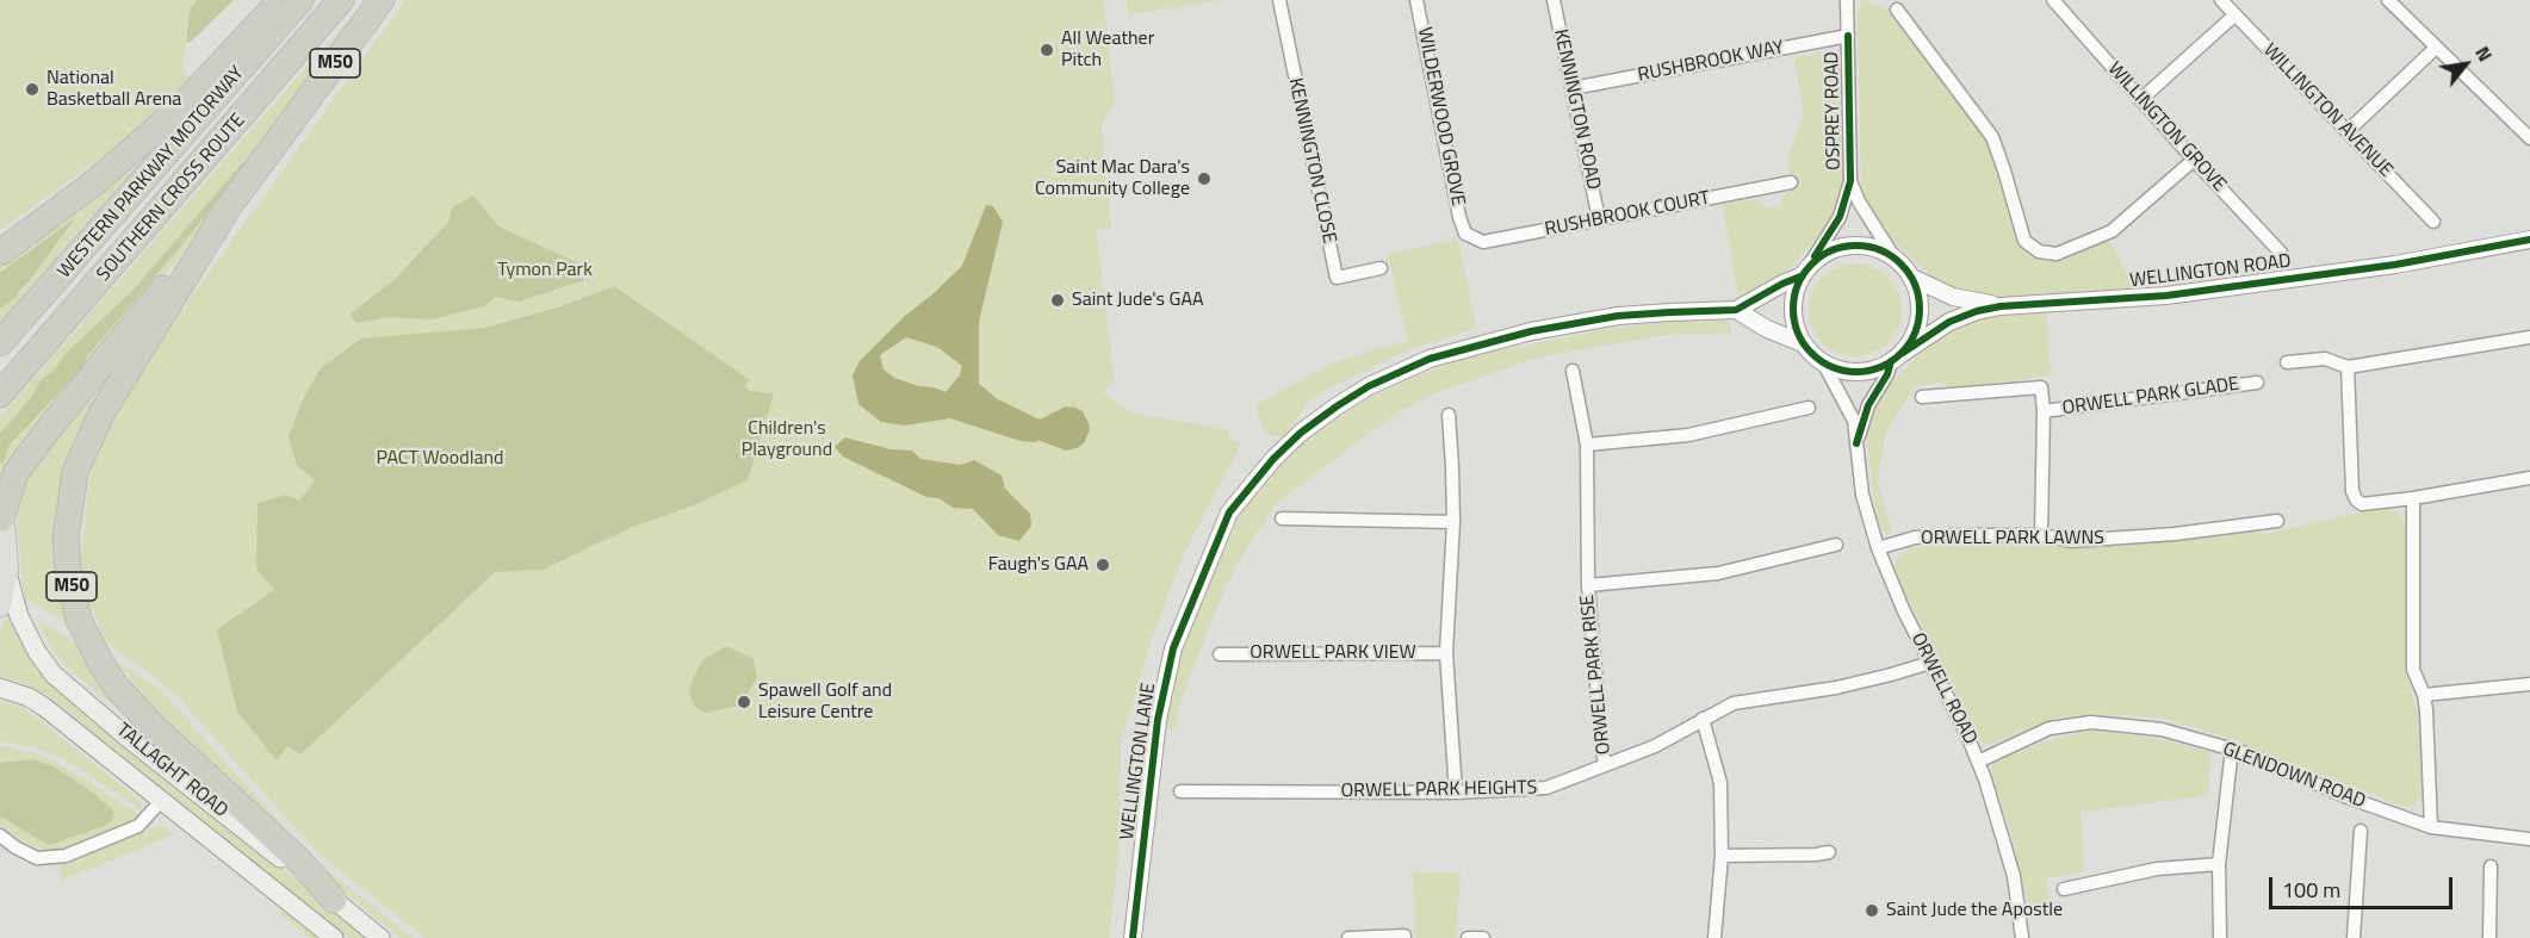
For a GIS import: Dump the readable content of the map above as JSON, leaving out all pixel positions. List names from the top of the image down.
{
  "streets": {
    "highway": ["M50", "WESTERN PARKWAY MOTORWAY", "SOUTHERN CROSS ROUTE"],
    "main road": ["TALLAGHT ROAD"],
    "street": [
      "RUSHBROOK WAY",
      "KENNINGTON ROAD",
      "OSPREY ROAD",
      "WILLINGTON AVENUE",
      "WILDERWOOD GROVE",
      "WILLINGTON GROVE",
      "KENNINGTON CLOSE",
      "RUSHBROOK COURT",
      "WELLINGTON ROAD",
      "ORWELL PARK GLADE",
      "ORWELL PARK LAWNS",
      "ORWELL PARK VIEW",
      "ORWELL PARK RISE",
      "ORWELL ROAD",
      "WELLINGTON LANE",
      "GLENDOWN ROAD",
      "ORWELL PARK HEIGHTS"
    ]
  },
  "crossings": [
    ["RUSHBROOK WAY", "KENNINGTON ROAD"],
    ["RUSHBROOK WAY", "OSPREY ROAD"],
    ["M50", "TALLAGHT ROAD"],
    ["KENNINGTON ROAD", "RUSHBROOK COURT"],
    ["OSPREY ROAD", "WELLINGTON ROAD"],
    ["OSPREY ROAD", "ORWELL ROAD"],
    ["OSPREY ROAD", "WELLINGTON LANE"],
    ["WILDERWOOD GROVE", "RUSHBROOK COURT"],
    ["WELLINGTON ROAD", "ORWELL ROAD"],
    ["WELLINGTON ROAD", "WELLINGTON LANE"],
    ["ORWELL PARK GLADE", "ORWELL PARK LAWNS"],
    ["ORWELL PARK LAWNS", "ORWELL ROAD"],
    ["ORWELL PARK RISE", "ORWELL PARK HEIGHTS"],
    ["ORWELL ROAD", "WELLINGTON LANE"],
    ["ORWELL ROAD", "GLENDOWN ROAD"],
    ["ORWELL ROAD", "ORWELL PARK HEIGHTS"]
  ],
  "parks": ["Tymon Park", "Children's Playground", "PACT Woodland"],
  "places": [
    "All Weather Pitch",
    "National Basketball Arena",
    "Saint Mac Dara's Community College",
    "Saint Jude's GAA",
    "Faugh's GAA",
    "Spawell Golf and Leisure Centre",
    "Saint Jude the Apostle"
  ],
  "scale_bar": "100 m",
  "north": "top right"
}
